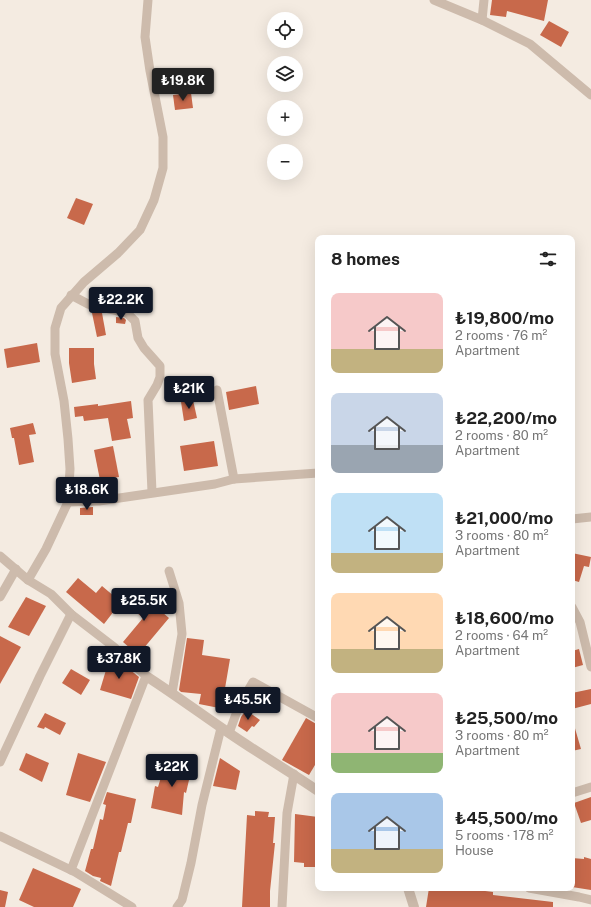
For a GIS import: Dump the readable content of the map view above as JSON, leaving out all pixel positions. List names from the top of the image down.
{
  "page": {
    "map_buttons": ["+", "−"],
    "price": [
      "₺19.8K",
      "₺22.2K",
      "₺21K",
      "₺18.6K",
      "₺25.5K",
      "₺37.8K",
      "₺45.5K",
      "₺22K"
    ],
    "heading": "8 homes",
    "list": [
      {
        "name": "₺19,800/mo",
        "note": "2 rooms · 76 m² · Apartment"
      },
      {
        "name": "₺22,200/mo",
        "note": "2 rooms · 80 m² · Apartment"
      },
      {
        "name": "₺21,000/mo",
        "note": "3 rooms · 80 m² · Apartment"
      },
      {
        "name": "₺18,600/mo",
        "note": "2 rooms · 64 m² · Apartment"
      },
      {
        "name": "₺25,500/mo",
        "note": "3 rooms · 80 m² · Apartment"
      },
      {
        "name": "₺45,500/mo",
        "note": "5 rooms · 178 m² · House"
      }
    ]
  }
}
